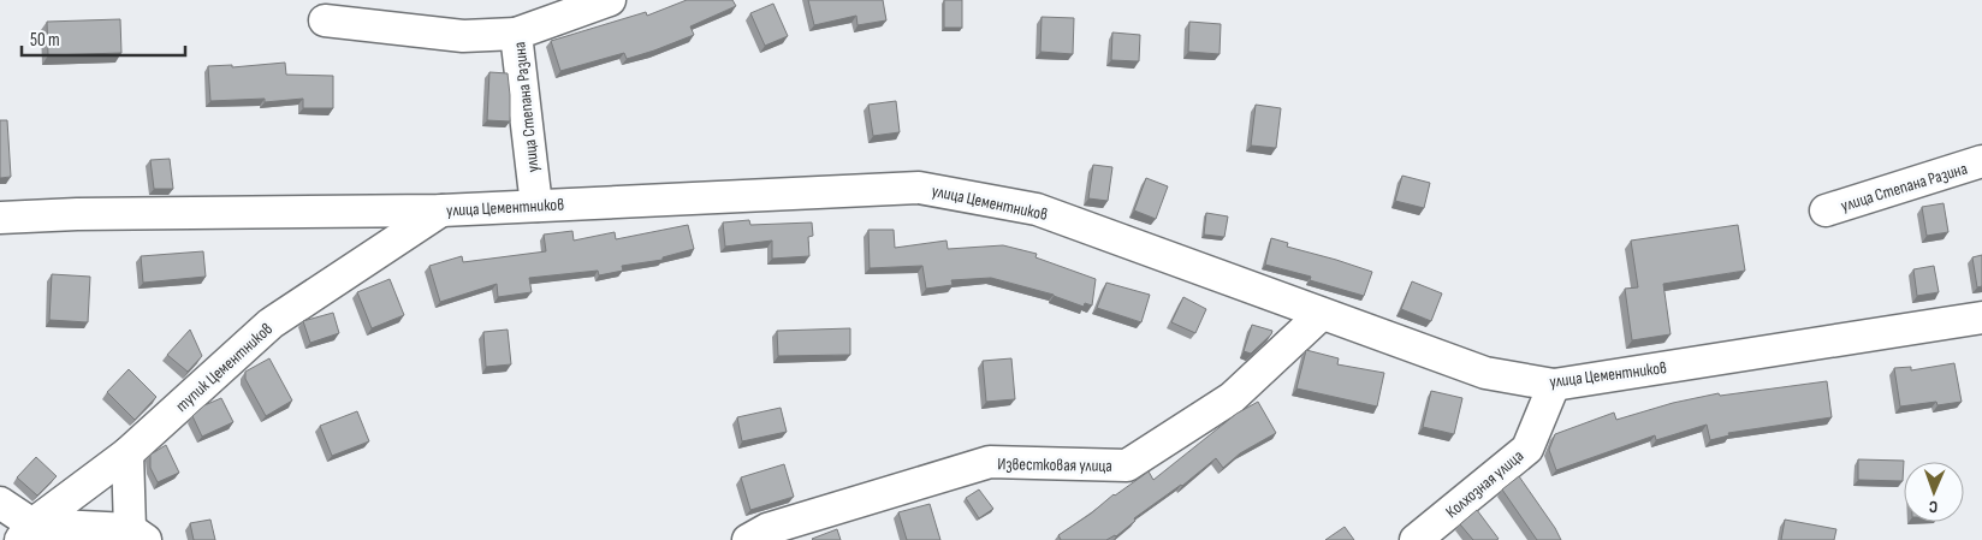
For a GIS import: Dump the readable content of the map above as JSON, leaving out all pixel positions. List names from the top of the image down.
{
  "streets": {
    "street": [
      "улица Степана Разина",
      "улица Цементников",
      "тупик Цементников",
      "Известковая улица",
      "Колхозная улица"
    ]
  },
  "crossings": [
    ["улица Степана Разина", "улица Цементников"],
    ["улица Цементников", "тупик Цементников"],
    ["улица Цементников", "Известковая улица"],
    ["улица Цементников", "Колхозная улица"]
  ],
  "scale_bar": "50 m",
  "north": "bottom"
}
